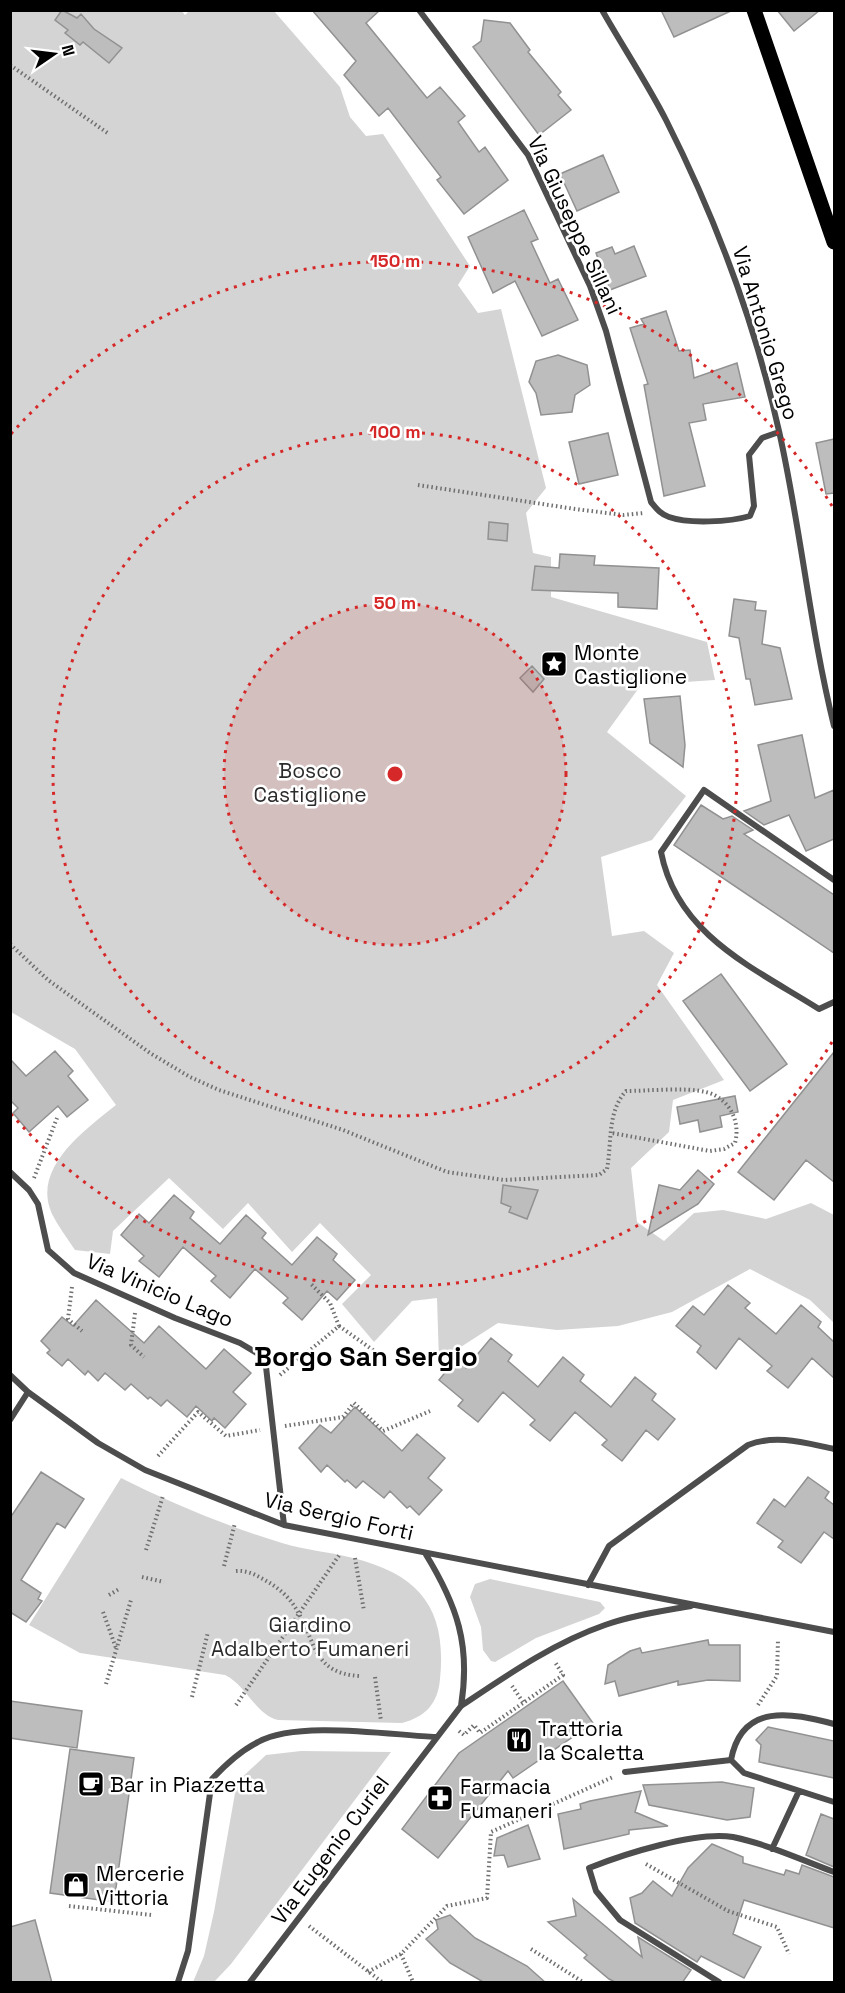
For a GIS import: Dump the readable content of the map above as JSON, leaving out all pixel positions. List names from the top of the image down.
{
  "streets": {
    "street": [
      "Via Giuseppe Sillani",
      "Via Antonio Grego",
      "Via Vinicio Lago",
      "Via Sergio Forti",
      "Via Eugenio Curiel"
    ]
  },
  "crossings": [
    ["Via Vinicio Lago", "Via Sergio Forti"],
    ["Via Sergio Forti", "Via Eugenio Curiel"]
  ],
  "districts": ["Borgo San Sergio"],
  "parks": ["Bosco Castiglione", "Giardino Adalberto Fumaneri"],
  "places": {
    "place": ["Monte Castiglione"],
    "restaurant": ["Trattoria la Scaletta"],
    "cafe": ["Bar in Piazzetta"],
    "pharmacy": ["Farmacia Fumaneri"],
    "shop": ["Mercerie Vittoria"]
  },
  "north": "right",
  "rings": ["150 m", "100 m", "50 m"]
}
